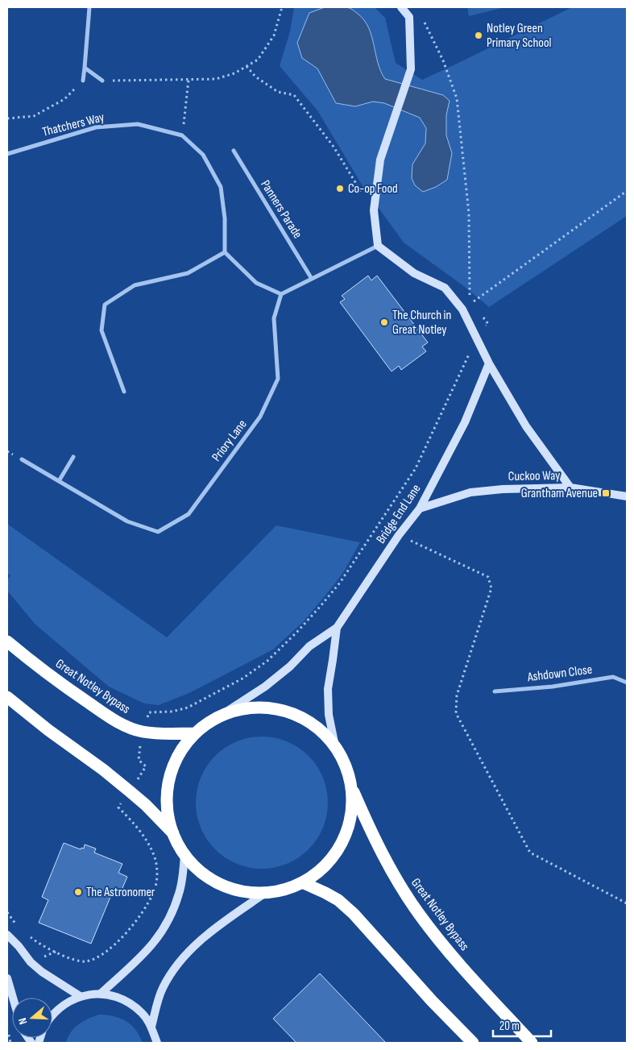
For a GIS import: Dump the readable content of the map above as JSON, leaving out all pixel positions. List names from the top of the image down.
{
  "streets": {
    "highway": ["Great Notley Bypass"],
    "street": [
      "Thatchers Way",
      "Panners Parade",
      "Priory Lane",
      "Cuckoo Way",
      "Bridge End Lane",
      "Ashdown Close"
    ]
  },
  "crossings": [
    ["Cuckoo Way", "Bridge End Lane"]
  ],
  "places": {
    "other": [
      "Notley Green Primary School",
      "Co-op Food",
      "The Church in Great Notley",
      "The Astronomer"
    ],
    "transit": ["Grantham Avenue"]
  },
  "scale_bar": "20 m",
  "north": "left"
}
